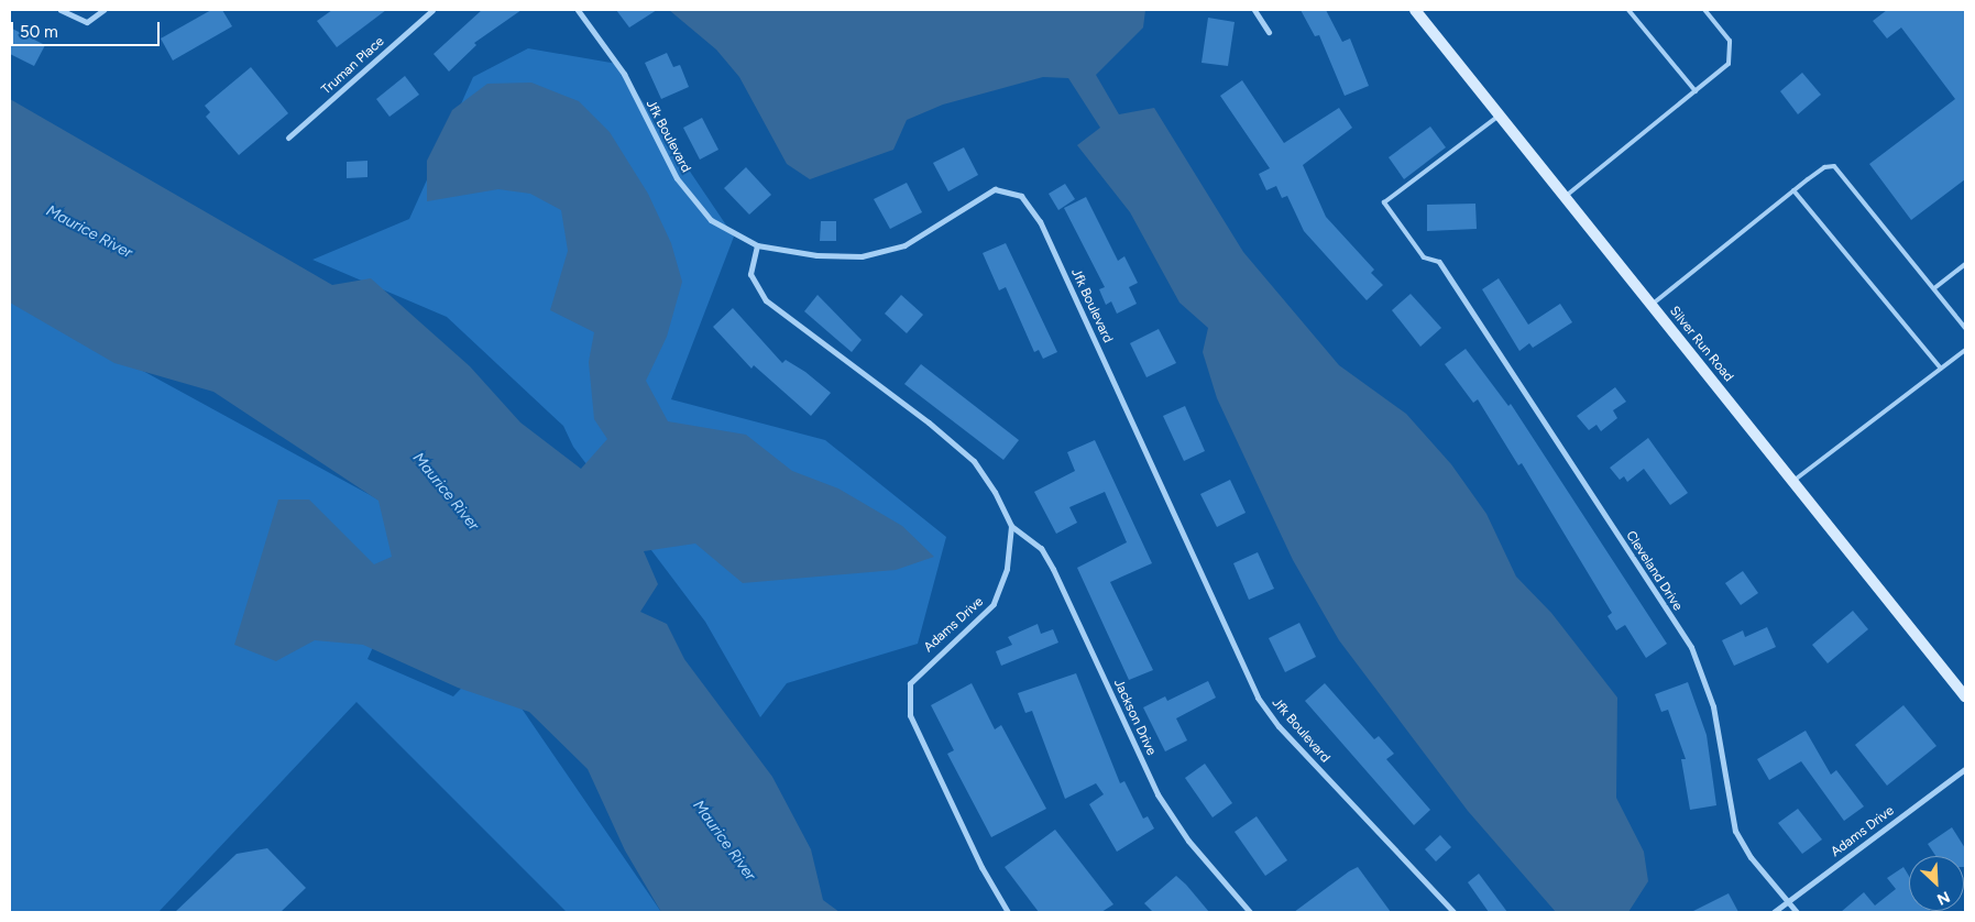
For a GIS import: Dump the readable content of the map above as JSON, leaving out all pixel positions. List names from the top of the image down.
{
  "streets": {
    "main road": ["Silver Run Road"],
    "street": [
      "Truman Place",
      "Jfk Boulevard",
      "Cleveland Drive",
      "Adams Drive",
      "Jackson Drive"
    ]
  },
  "crossings": [
    ["Cleveland Drive", "Adams Drive"],
    ["Adams Drive", "Jackson Drive"]
  ],
  "water": ["Maurice River"],
  "scale_bar": "50 m",
  "north": "bottom right"
}
